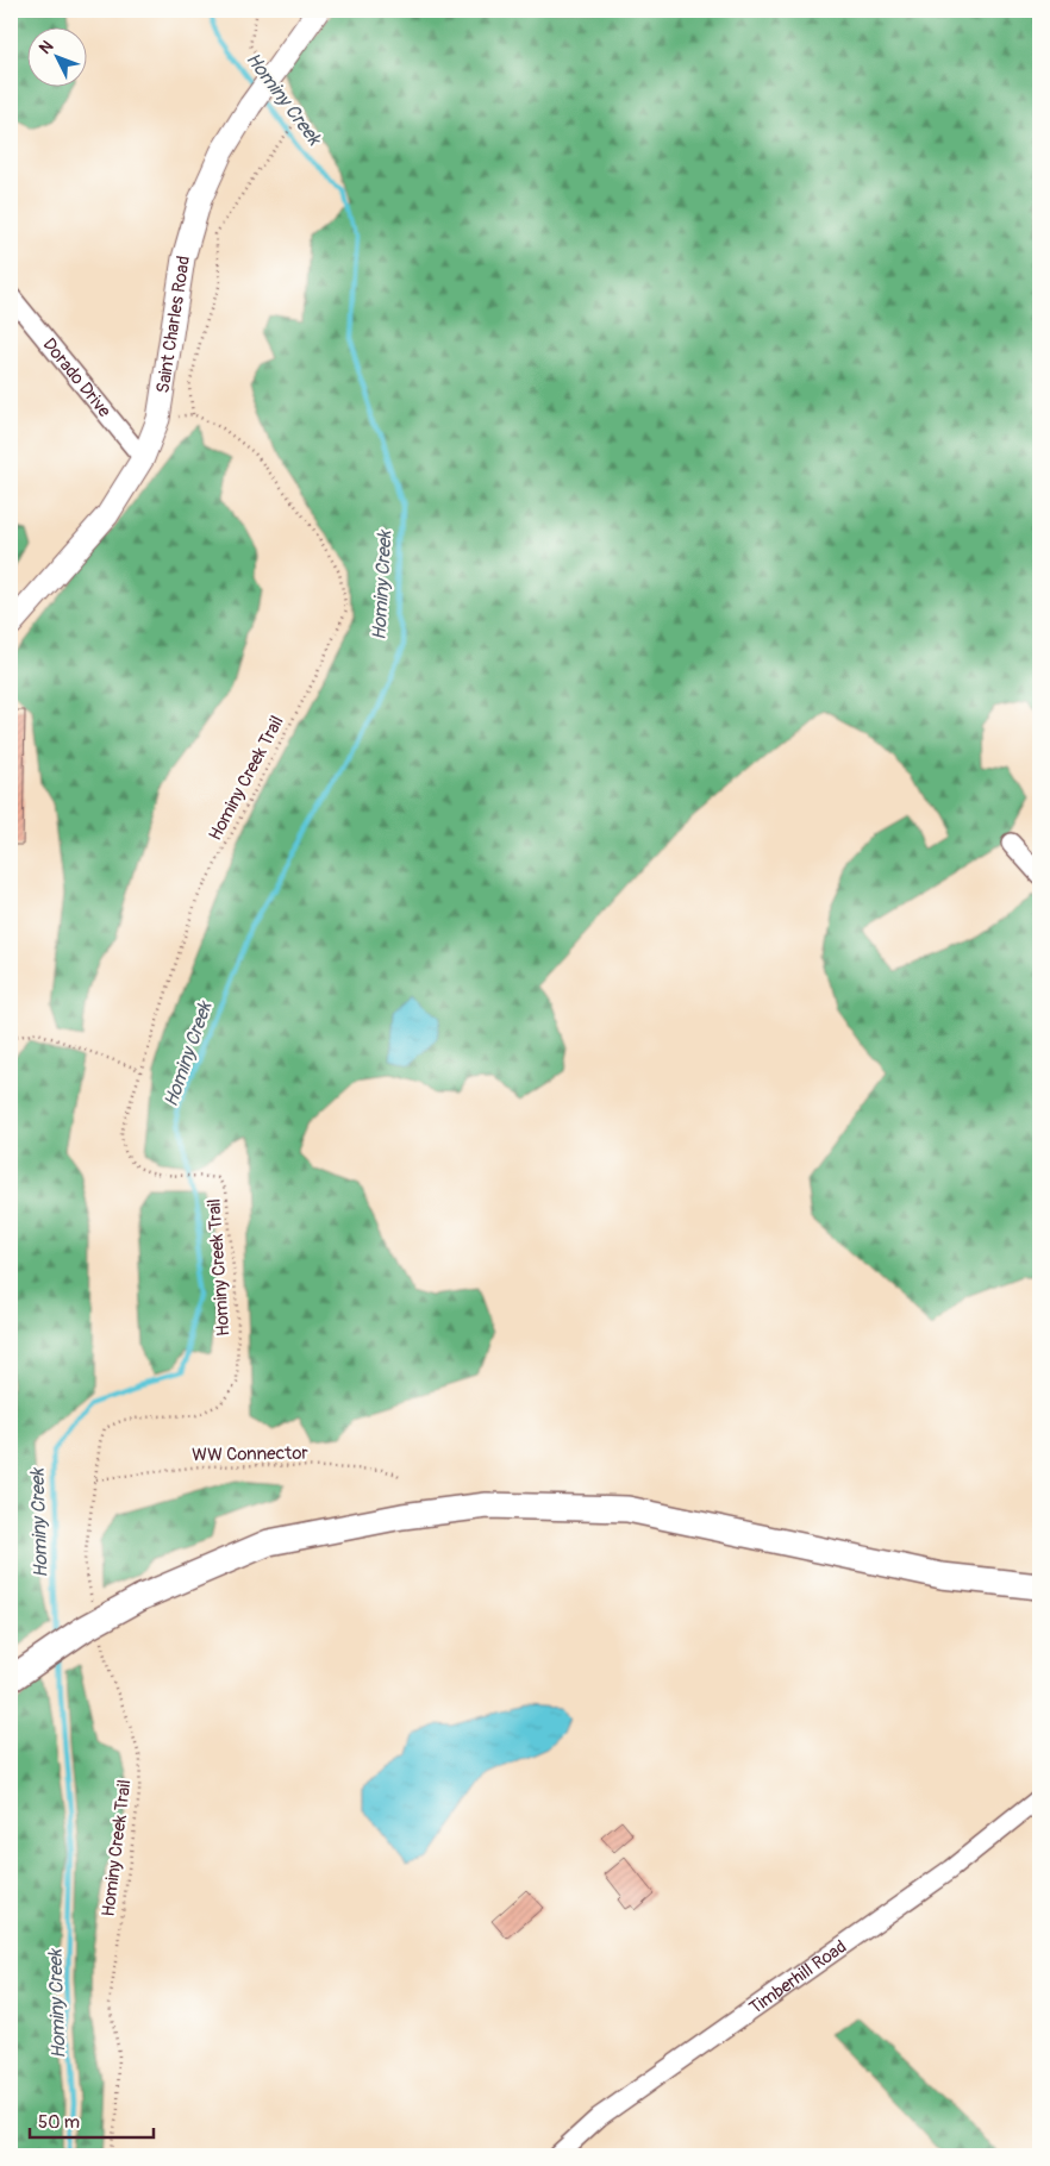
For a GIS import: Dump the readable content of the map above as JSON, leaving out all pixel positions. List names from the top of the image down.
{
  "streets": {
    "street": ["Saint Charles Road", "Dorado Drive", "Timberhill Road"],
    "path": ["Hominy Creek Trail", "WW Connector"]
  },
  "crossings": [
    ["Saint Charles Road", "Dorado Drive"],
    ["Hominy Creek Trail", "WW Connector"]
  ],
  "water": ["Hominy Creek"],
  "scale_bar": "50 m",
  "north": "top left"
}
